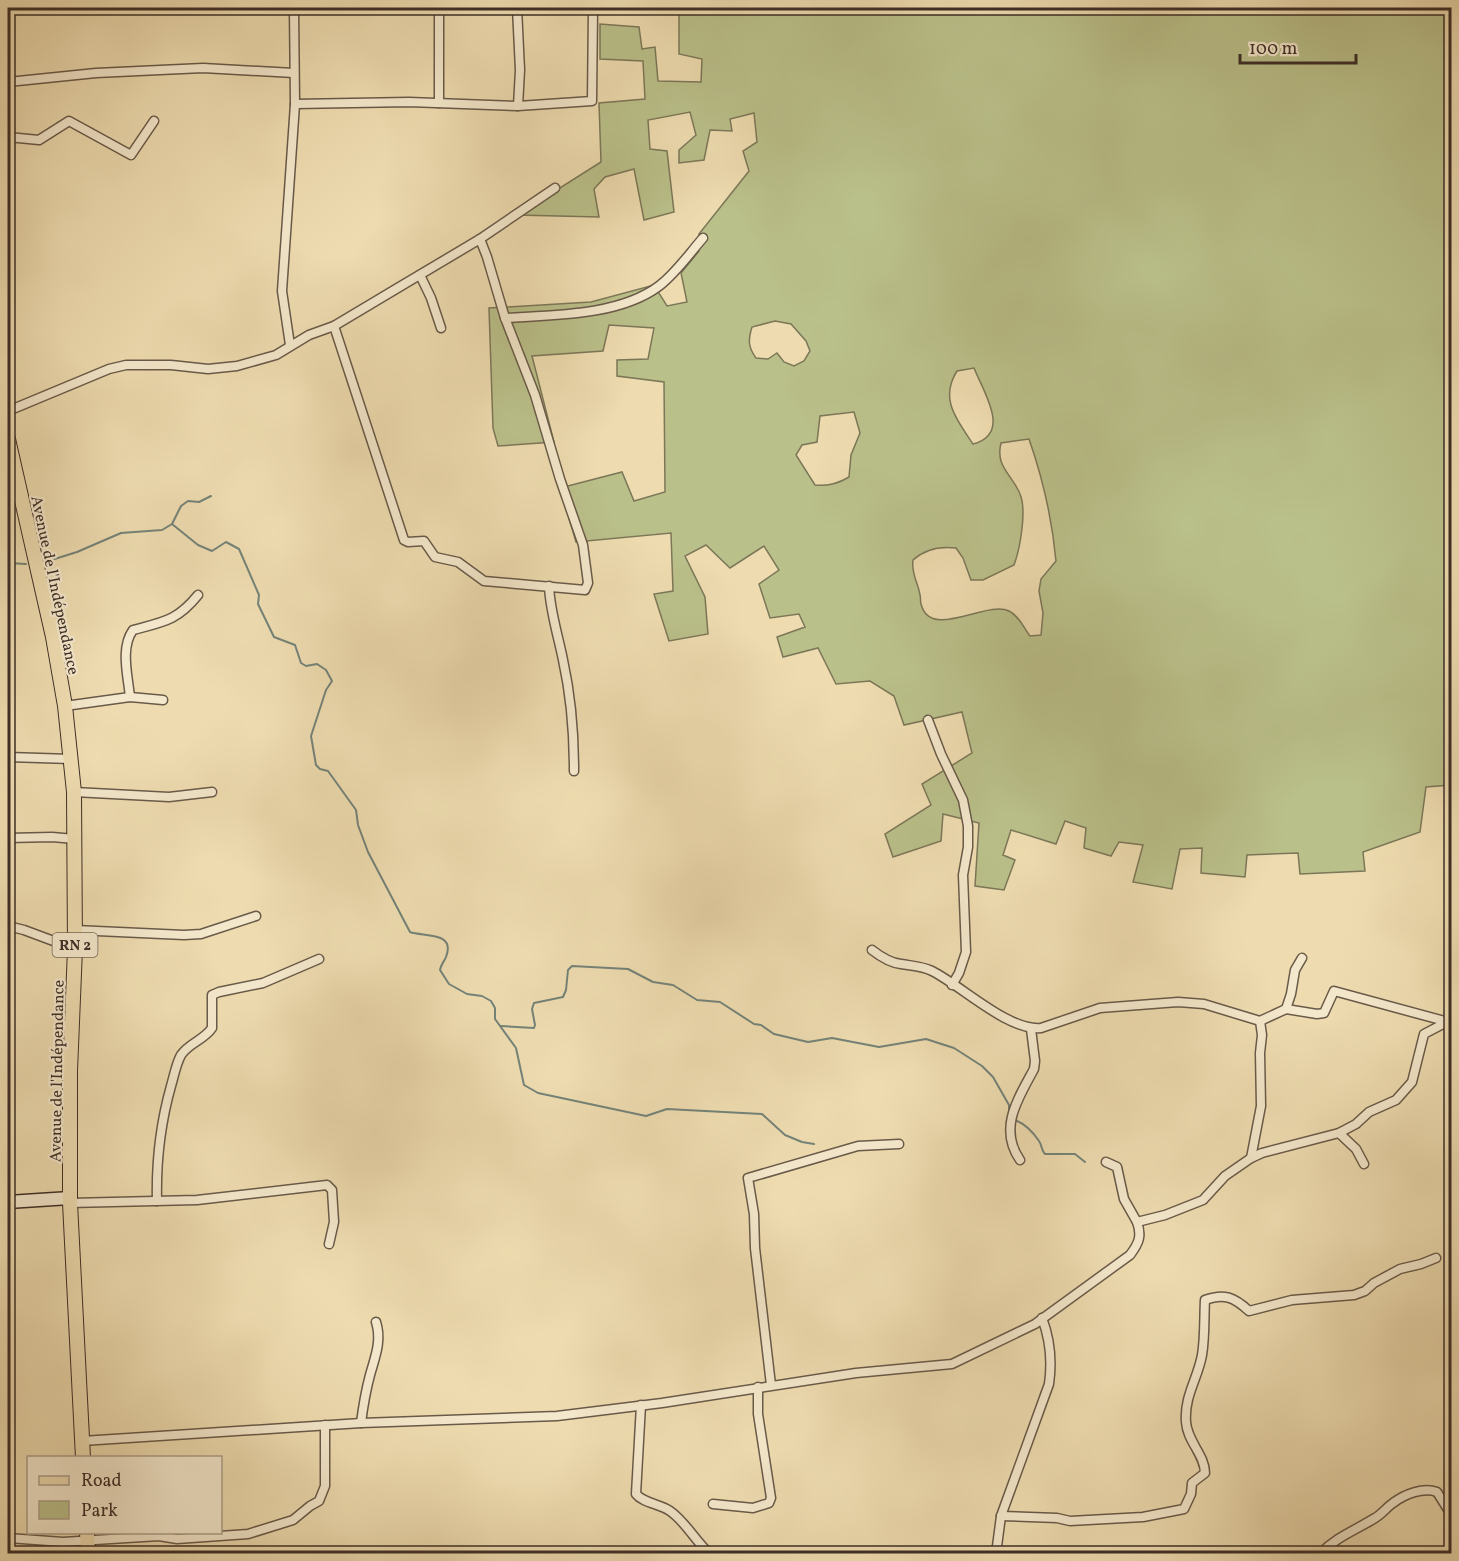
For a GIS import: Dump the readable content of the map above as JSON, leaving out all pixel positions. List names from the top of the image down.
{
  "streets": {
    "main road": ["Avenue de l'Indépendance", "RN 2"]
  },
  "legend": ["Road", "Park"],
  "scale_bar": "100 m"
}
